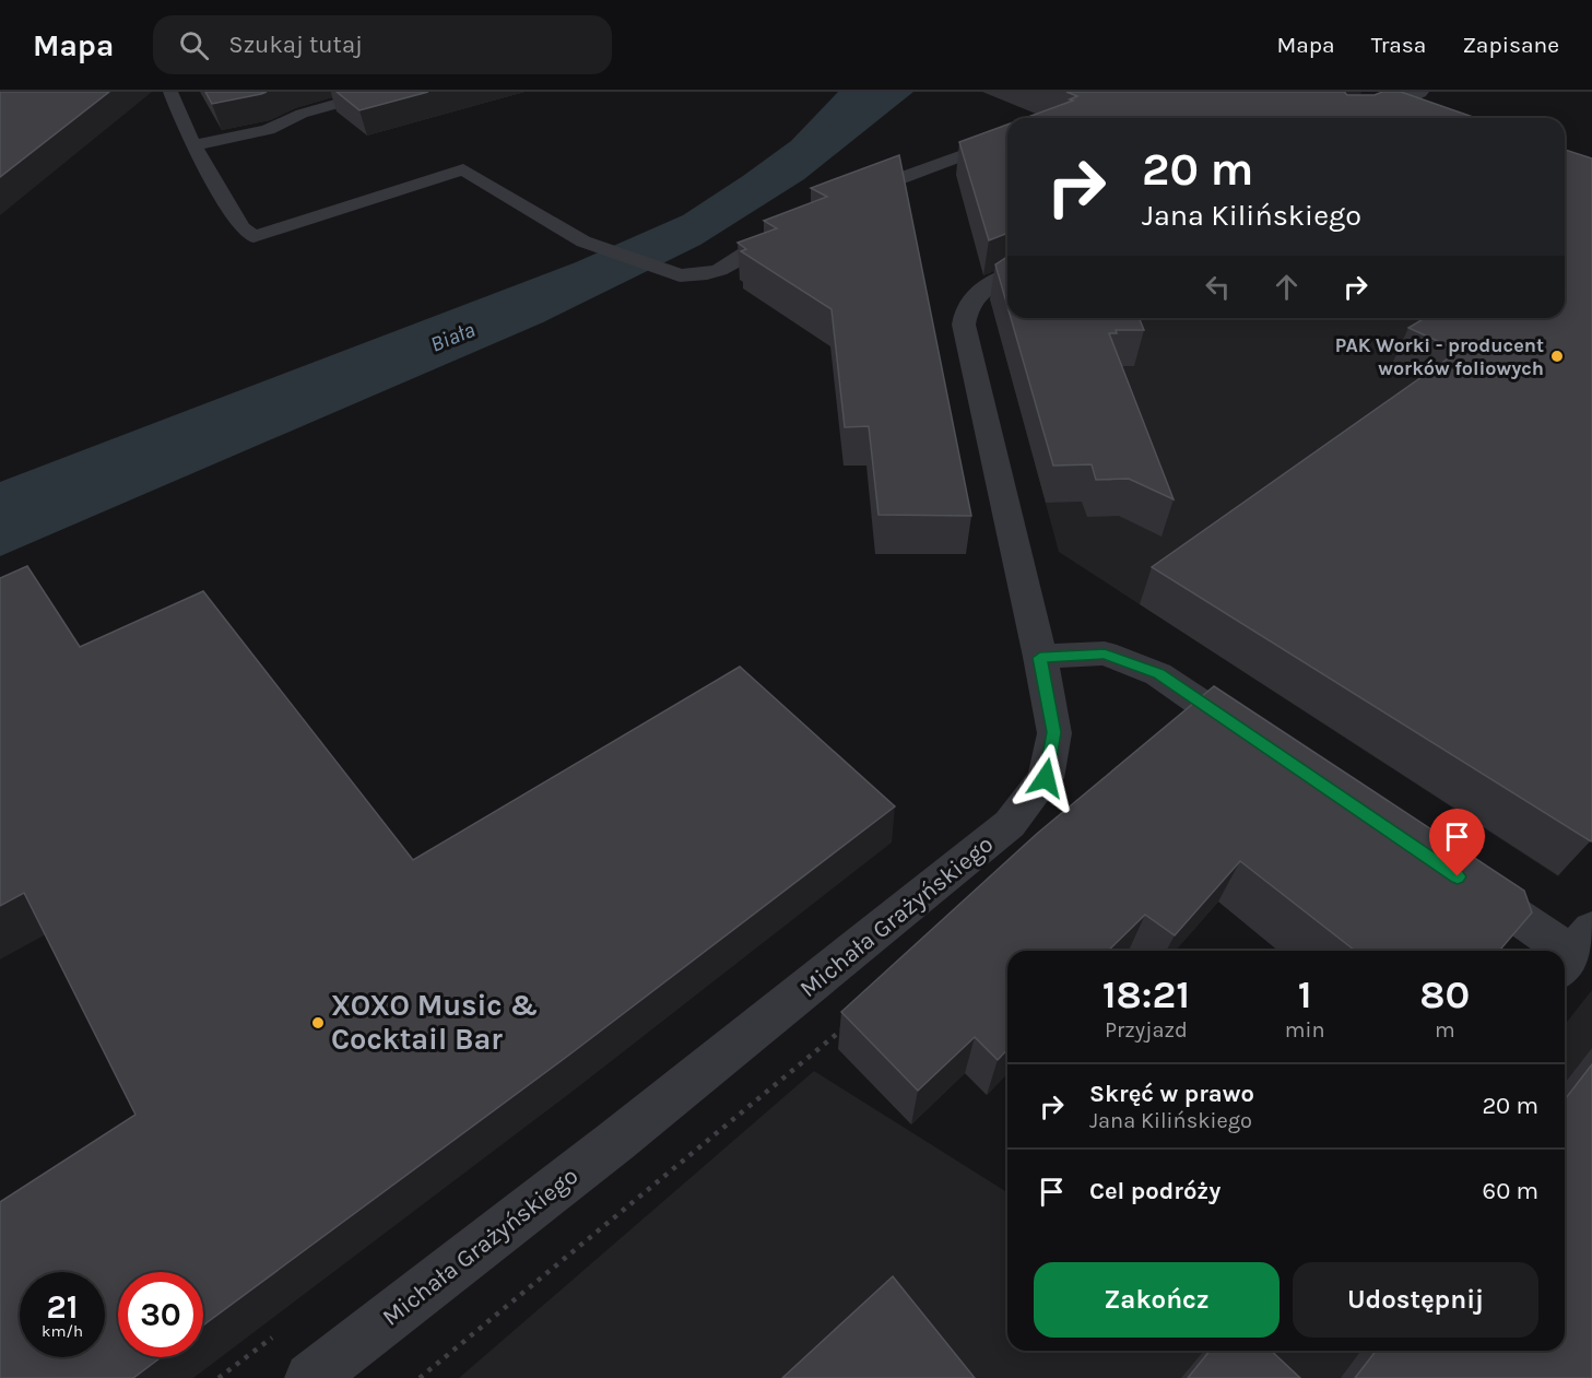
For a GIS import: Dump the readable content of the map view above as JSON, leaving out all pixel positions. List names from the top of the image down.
{
  "streets": {
    "street": ["Michała Grażyńskiego"]
  },
  "water": ["Biała"],
  "places": ["PAK Worki - producent worków foliowych", "XOXO Music & Cocktail Bar"],
  "page": {
    "header": "Mapa",
    "search": "Szukaj tutaj",
    "nav": ["Mapa", "Trasa", "Zapisane"],
    "turn": ["20 m", "Jana Kilińskiego"],
    "eta": [
      "18:21",
      "Przyjazd",
      "1",
      "min",
      "80",
      "m"
    ],
    "list": [
      {
        "name": "Skręć w prawo",
        "note": "Jana Kilińskiego",
        "value": "20 m"
      },
      {
        "name": "Cel podróży",
        "value": "60 m"
      }
    ],
    "buttons": ["Zakończ", "Udostępnij"],
    "speed": "21 km/h",
    "limit": "30"
  }
}
